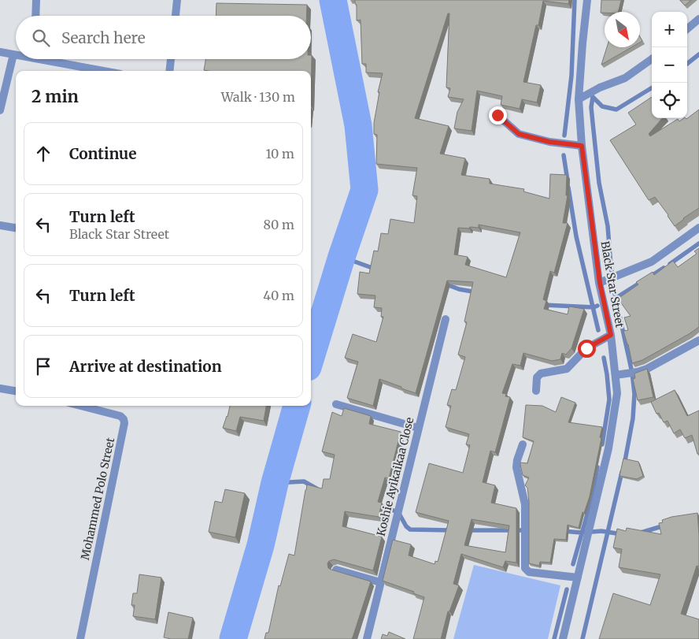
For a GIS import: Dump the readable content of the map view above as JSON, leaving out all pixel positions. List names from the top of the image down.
{
  "streets": {
    "street": ["Black Star Street", "Koshie Ayikaikaa Close", "Mohammed Polo Street"]
  },
  "north": "bottom right",
  "page": {
    "map_buttons": ["+", "−"],
    "search": "Search here",
    "heading": ["2 min", "Walk · 130 m"],
    "list": [
      ["Continue", "10 m"],
      ["Turn left", "Black Star Street", "80 m"],
      ["Turn left", "40 m"],
      "Arrive at destination"
    ]
  }
}
